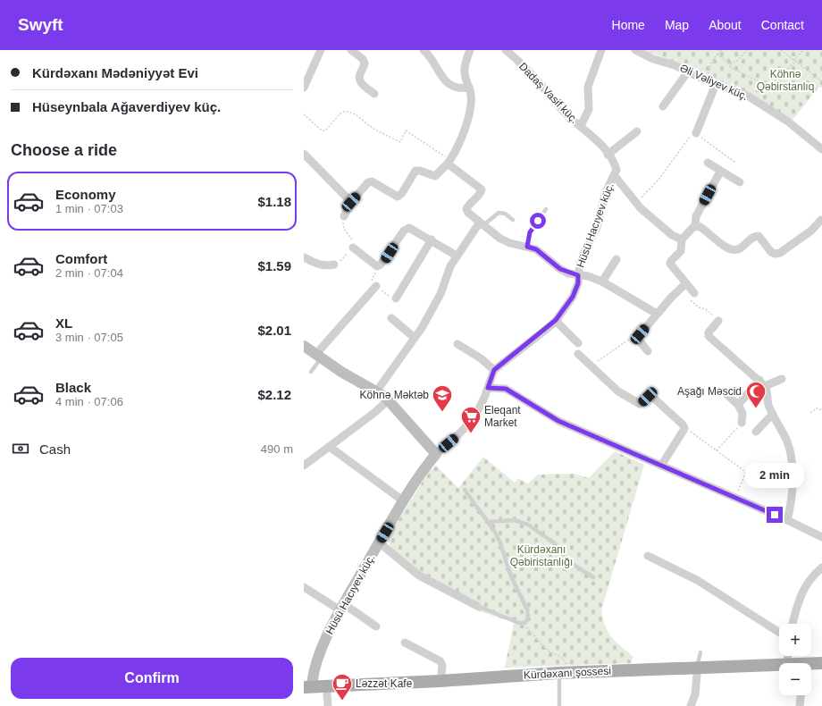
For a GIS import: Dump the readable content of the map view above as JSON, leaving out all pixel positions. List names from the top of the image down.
{
  "streets": {
    "main road": ["Kürdəxanı şossesi"],
    "street": ["Əli Vəliyev küç.", "Dadaş Vasif küç.", "Hüsü Hacıyev küç."]
  },
  "crossings": [
    ["Dadaş Vasif küç.", "Hüsü Hacıyev küç."],
    ["Hüsü Hacıyev küç.", "Kürdəxanı şossesi"]
  ],
  "parks": ["Köhnə Qəbirstanlıq", "Kürdəxanı Qəbiristanlığı"],
  "places": {
    "mosque": ["Aşağı Məscid"],
    "school or university": ["Köhnə Məktəb"],
    "supermarket": ["Eleqant Market"],
    "cafe": ["Ləzzət Kafe"]
  },
  "page": {
    "header": "Swyft",
    "nav": [
      "Home",
      "Map",
      "About",
      "Contact"
    ],
    "banner": ["Kürdəxanı Mədəniyyət Evi", "Hüseynbala Ağaverdiyev küç."],
    "heading": "Choose a ride",
    "list": [
      {
        "name": "Economy",
        "note": "1 min · 07:03",
        "value": "$1.18"
      },
      {
        "name": "Comfort",
        "note": "2 min · 07:04",
        "value": "$1.59"
      },
      {
        "name": "XL",
        "note": "3 min · 07:05",
        "value": "$2.01"
      },
      {
        "name": "Black",
        "note": "4 min · 07:06",
        "value": "$2.12"
      }
    ],
    "pay": ["Cash", "490 m"],
    "bubble": "2 min",
    "map_buttons": ["+", "−"],
    "buttons": "Confirm"
  }
}
